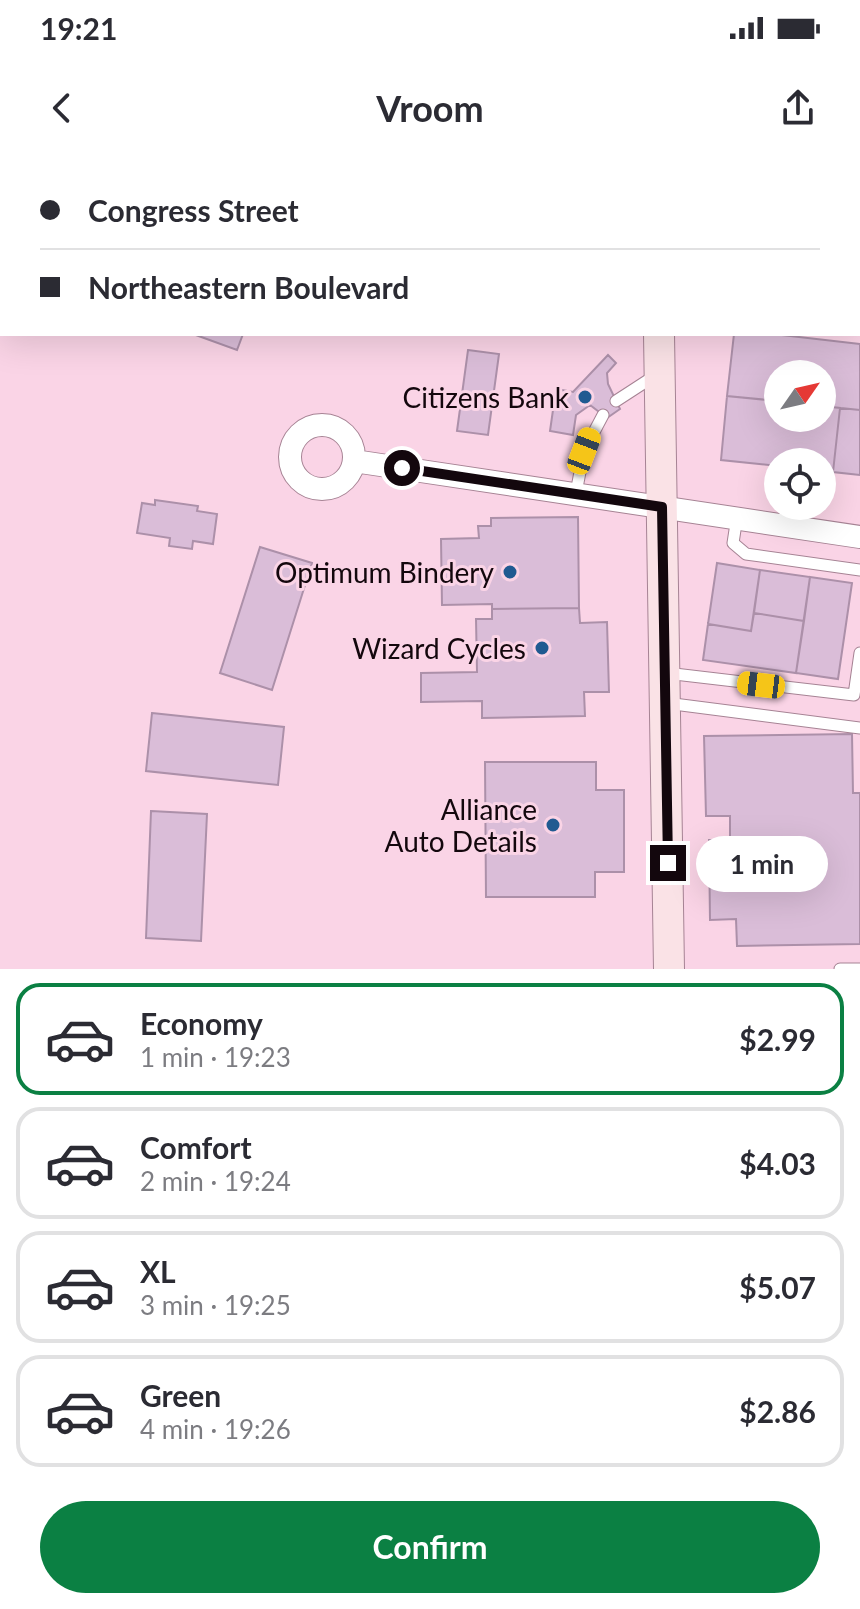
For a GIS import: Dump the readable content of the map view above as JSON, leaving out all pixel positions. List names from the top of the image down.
{
  "places": [
    "Citizens Bank",
    "Optimum Bindery",
    "Wizard Cycles",
    "Alliance Auto Details"
  ],
  "north": "top right",
  "page": {
    "status": "19:21",
    "header": "Vroom",
    "banner": ["Congress Street", "Northeastern Boulevard"],
    "bubble": "1 min",
    "list": [
      {
        "name": "Economy",
        "note": "1 min · 19:23",
        "value": "$2.99"
      },
      {
        "name": "Comfort",
        "note": "2 min · 19:24",
        "value": "$4.03"
      },
      {
        "name": "XL",
        "note": "3 min · 19:25",
        "value": "$5.07"
      },
      {
        "name": "Green",
        "note": "4 min · 19:26",
        "value": "$2.86"
      }
    ],
    "buttons": "Confirm"
  }
}
